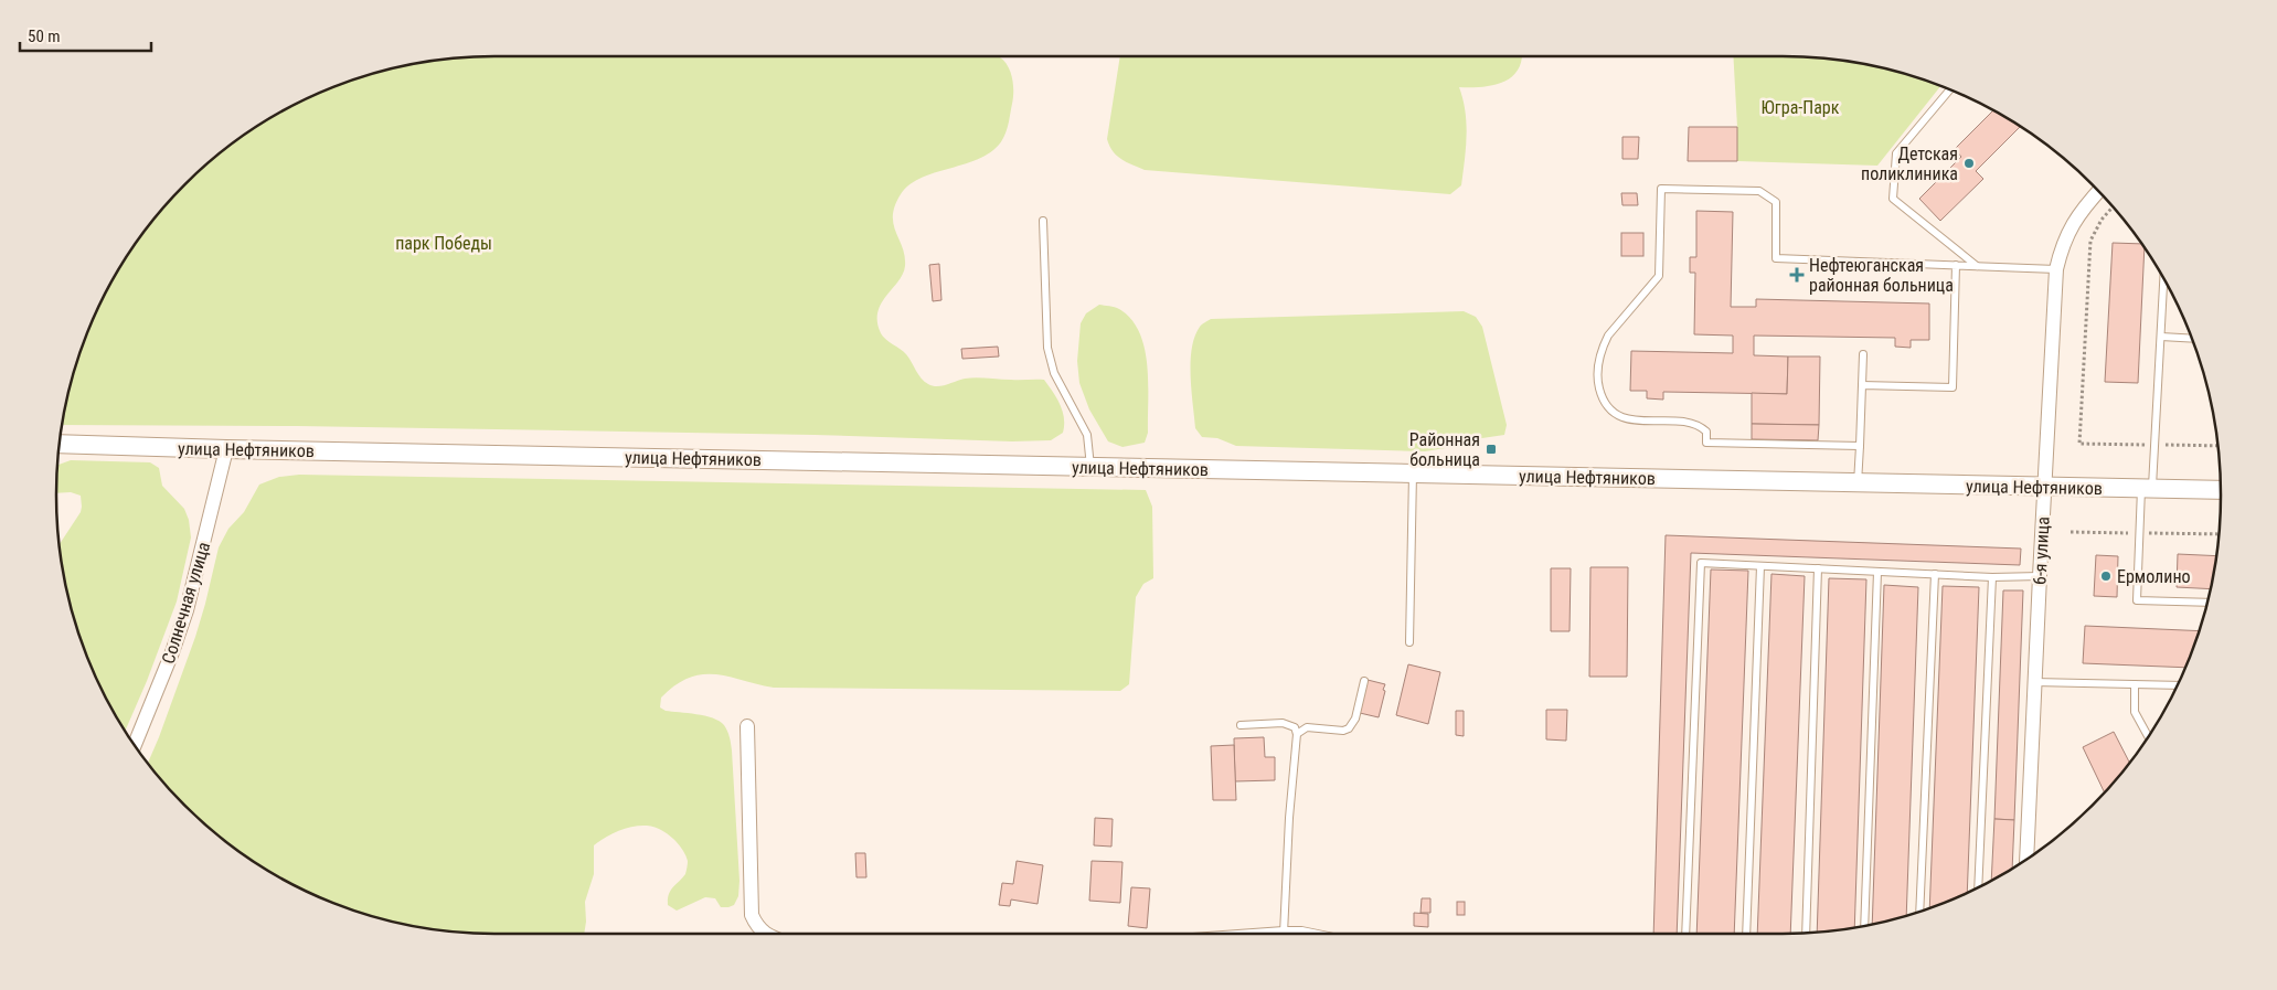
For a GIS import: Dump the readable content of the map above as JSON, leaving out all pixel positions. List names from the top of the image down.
{
  "streets": {
    "street": ["улица Нефтяников", "6-я улица", "Солнечная улица"]
  },
  "crossings": [
    ["улица Нефтяников", "6-я улица"],
    ["улица Нефтяников", "Солнечная улица"]
  ],
  "parks": ["Югра-Парк", "парк Победы"],
  "places": {
    "other": ["Детская поликлиника", "Ермолино"],
    "health": ["Нефтеюганская районная больница"],
    "transit": ["Районная больница"]
  },
  "scale_bar": "50 m"
}
